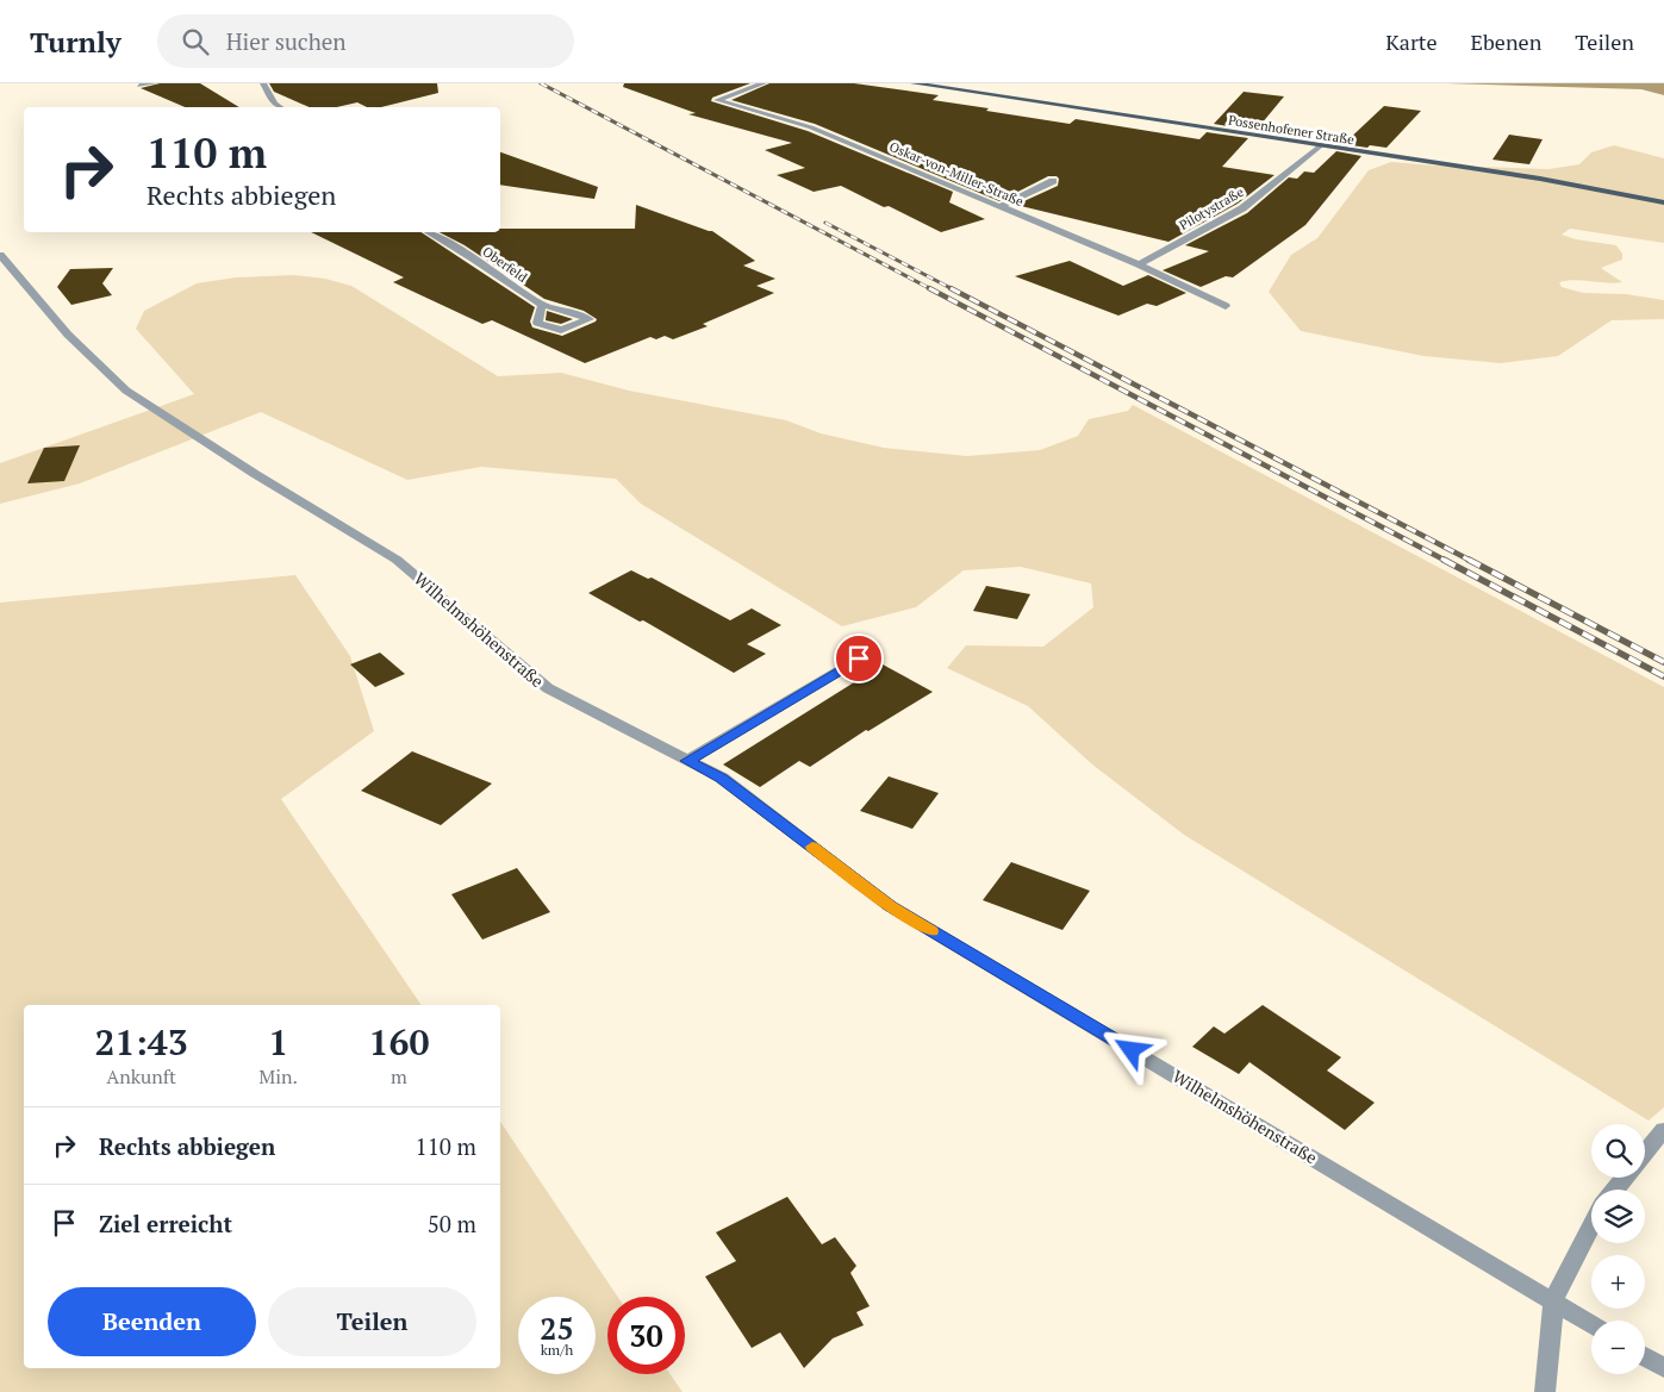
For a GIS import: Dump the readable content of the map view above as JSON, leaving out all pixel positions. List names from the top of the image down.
{
  "streets": {
    "main road": ["Possenhofener Straße"],
    "street": [
      "Oskar-von-Miller-Straße",
      "Pilotystraße",
      "Oberfeld",
      "Wilhelmshöhenstraße"
    ]
  },
  "crossings": [
    ["Possenhofener Straße", "Pilotystraße"],
    ["Oskar-von-Miller-Straße", "Pilotystraße"]
  ],
  "page": {
    "header": "Turnly",
    "search": "Hier suchen",
    "nav": ["Karte", "Ebenen", "Teilen"],
    "turn": ["110 m", "Rechts abbiegen"],
    "eta": [
      "21:43",
      "Ankunft",
      "1",
      "Min.",
      "160",
      "m"
    ],
    "list": [
      {
        "name": "Rechts abbiegen",
        "value": "110 m"
      },
      {
        "name": "Ziel erreicht",
        "value": "50 m"
      }
    ],
    "map_buttons": ["+", "−"],
    "buttons": ["Beenden", "Teilen"],
    "speed": "25 km/h",
    "limit": "30"
  }
}
